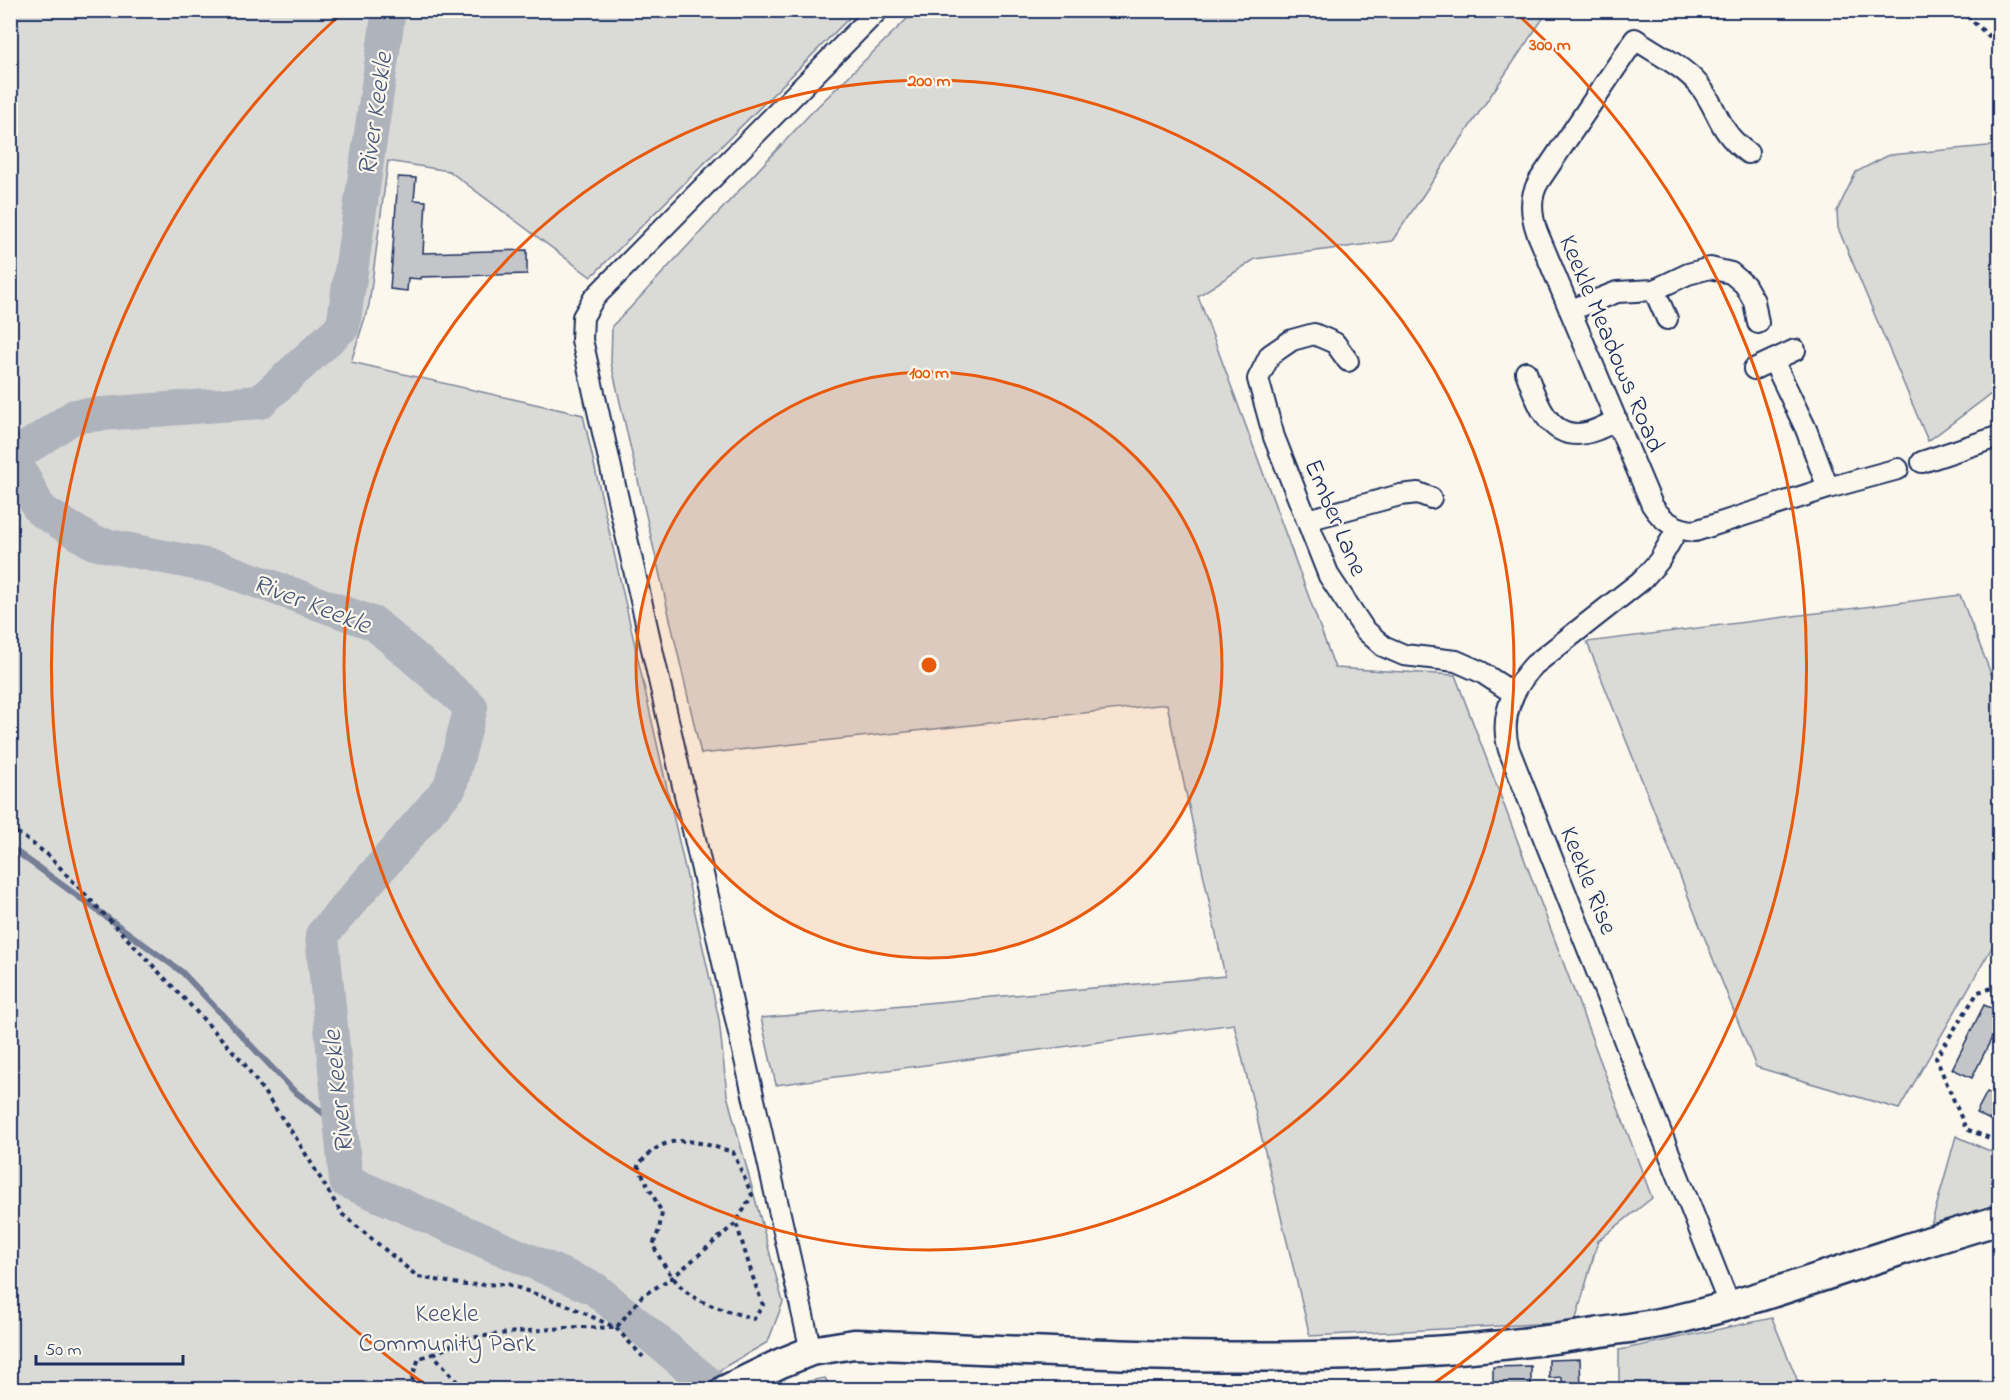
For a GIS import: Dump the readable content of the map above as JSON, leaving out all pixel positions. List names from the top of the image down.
{
  "streets": {
    "street": ["Keekle Meadows Road", "Ember Lane", "Keekle Rise"]
  },
  "crossings": [
    ["Keekle Meadows Road", "Keekle Rise"],
    ["Ember Lane", "Keekle Rise"]
  ],
  "water": ["River Keekle"],
  "parks": ["Keekle Community Park"],
  "scale_bar": "50 m",
  "rings": ["300 m", "200 m", "100 m"]
}
